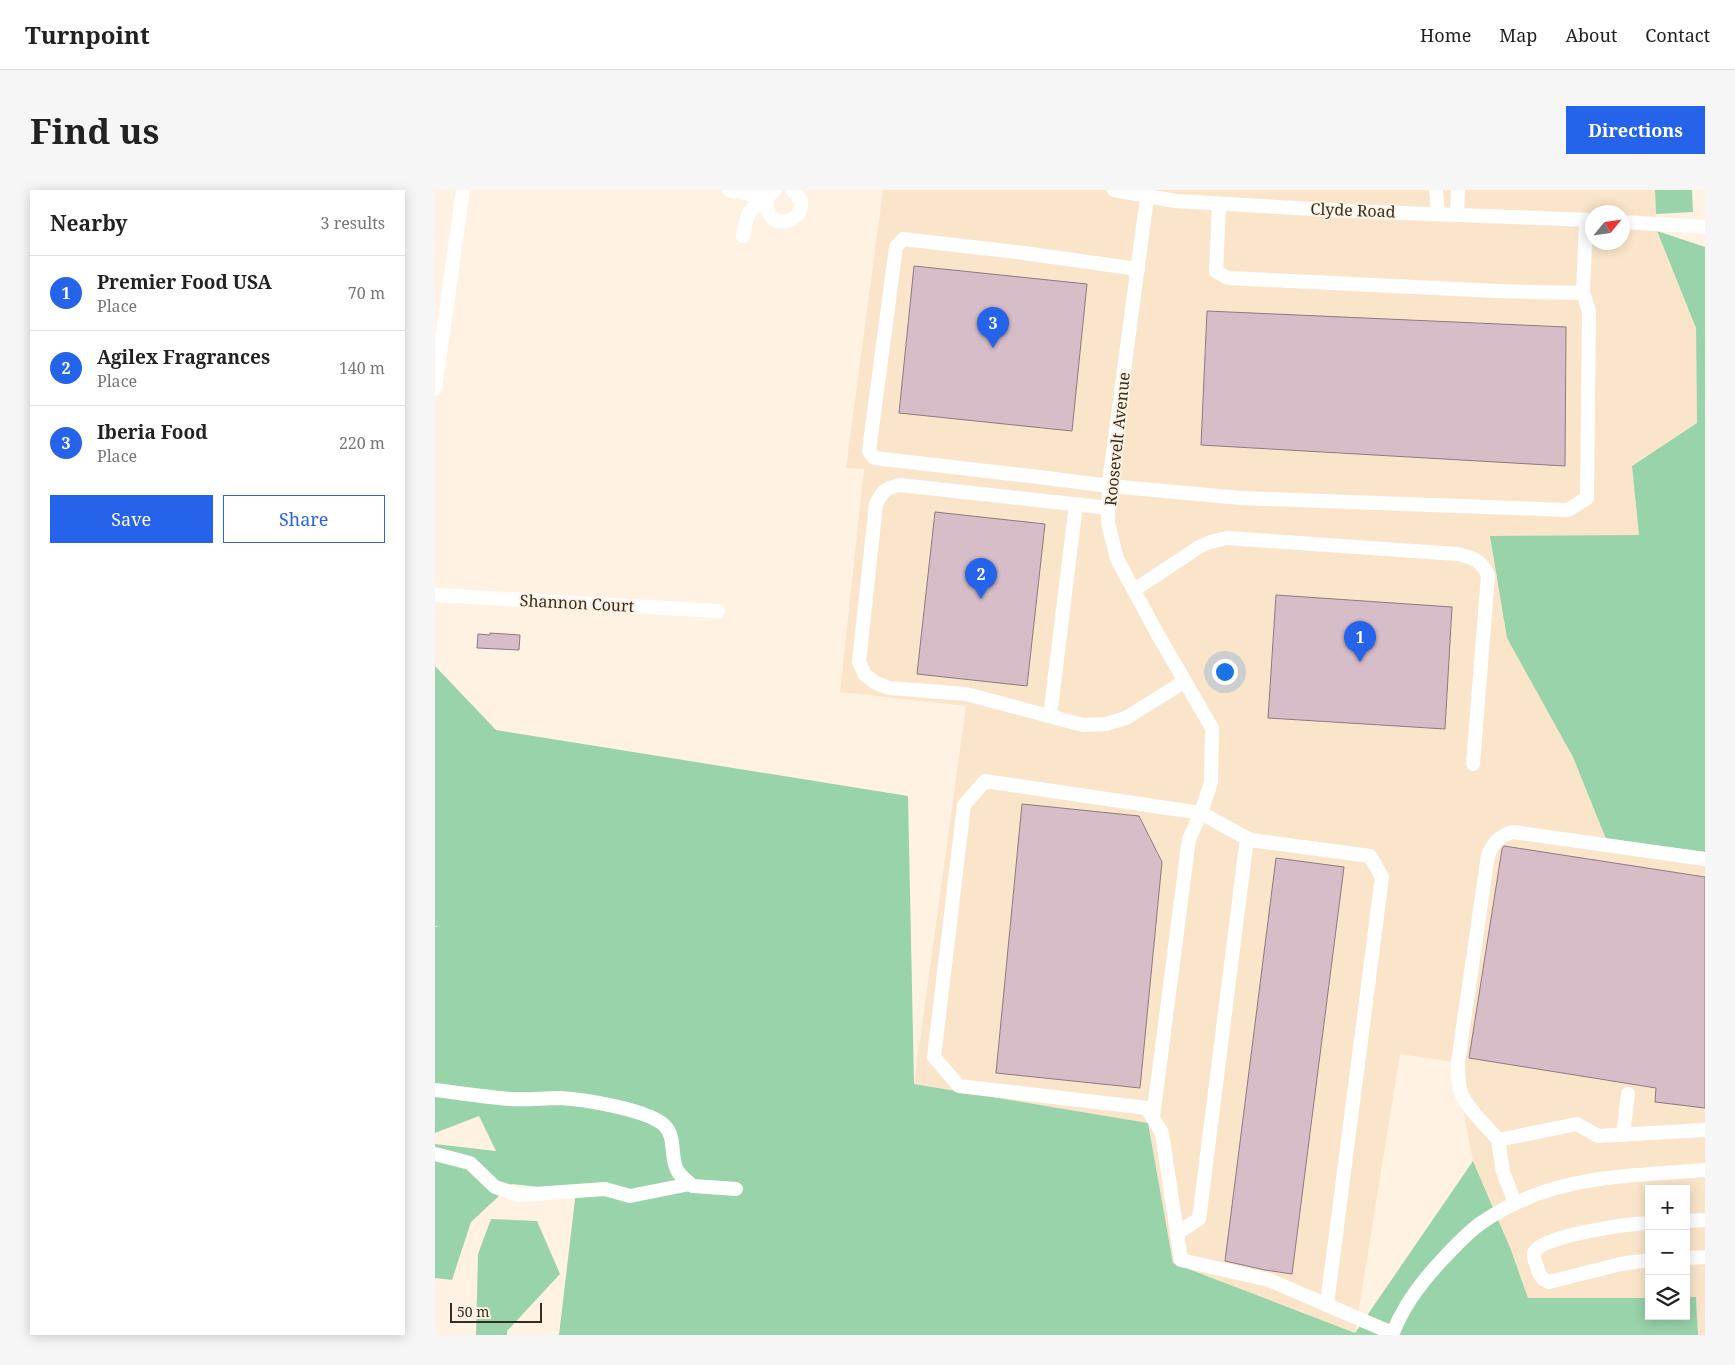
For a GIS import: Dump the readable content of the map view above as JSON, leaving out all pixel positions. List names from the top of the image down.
{
  "streets": {
    "street": ["Clyde Road", "Roosevelt Avenue", "Shannon Court"]
  },
  "crossings": [
    ["Clyde Road", "Roosevelt Avenue"]
  ],
  "scale_bar": "50 m",
  "north": "top right",
  "page": {
    "header": "Turnpoint",
    "nav": [
      "Home",
      "Map",
      "About",
      "Contact"
    ],
    "buttons": [
      "Directions",
      ["Save", "Share"]
    ],
    "title": "Find us",
    "heading": ["Nearby", "3 results"],
    "list": [
      {
        "mark": "1",
        "name": "Premier Food USA",
        "note": "Place",
        "value": "70 m"
      },
      {
        "mark": "2",
        "name": "Agilex Fragrances",
        "note": "Place",
        "value": "140 m"
      },
      {
        "mark": "3",
        "name": "Iberia Food",
        "note": "Place",
        "value": "220 m"
      }
    ],
    "pins": ["3", "2", "1"],
    "map_buttons": ["+", "−"],
    "scale": "50 m"
  }
}
